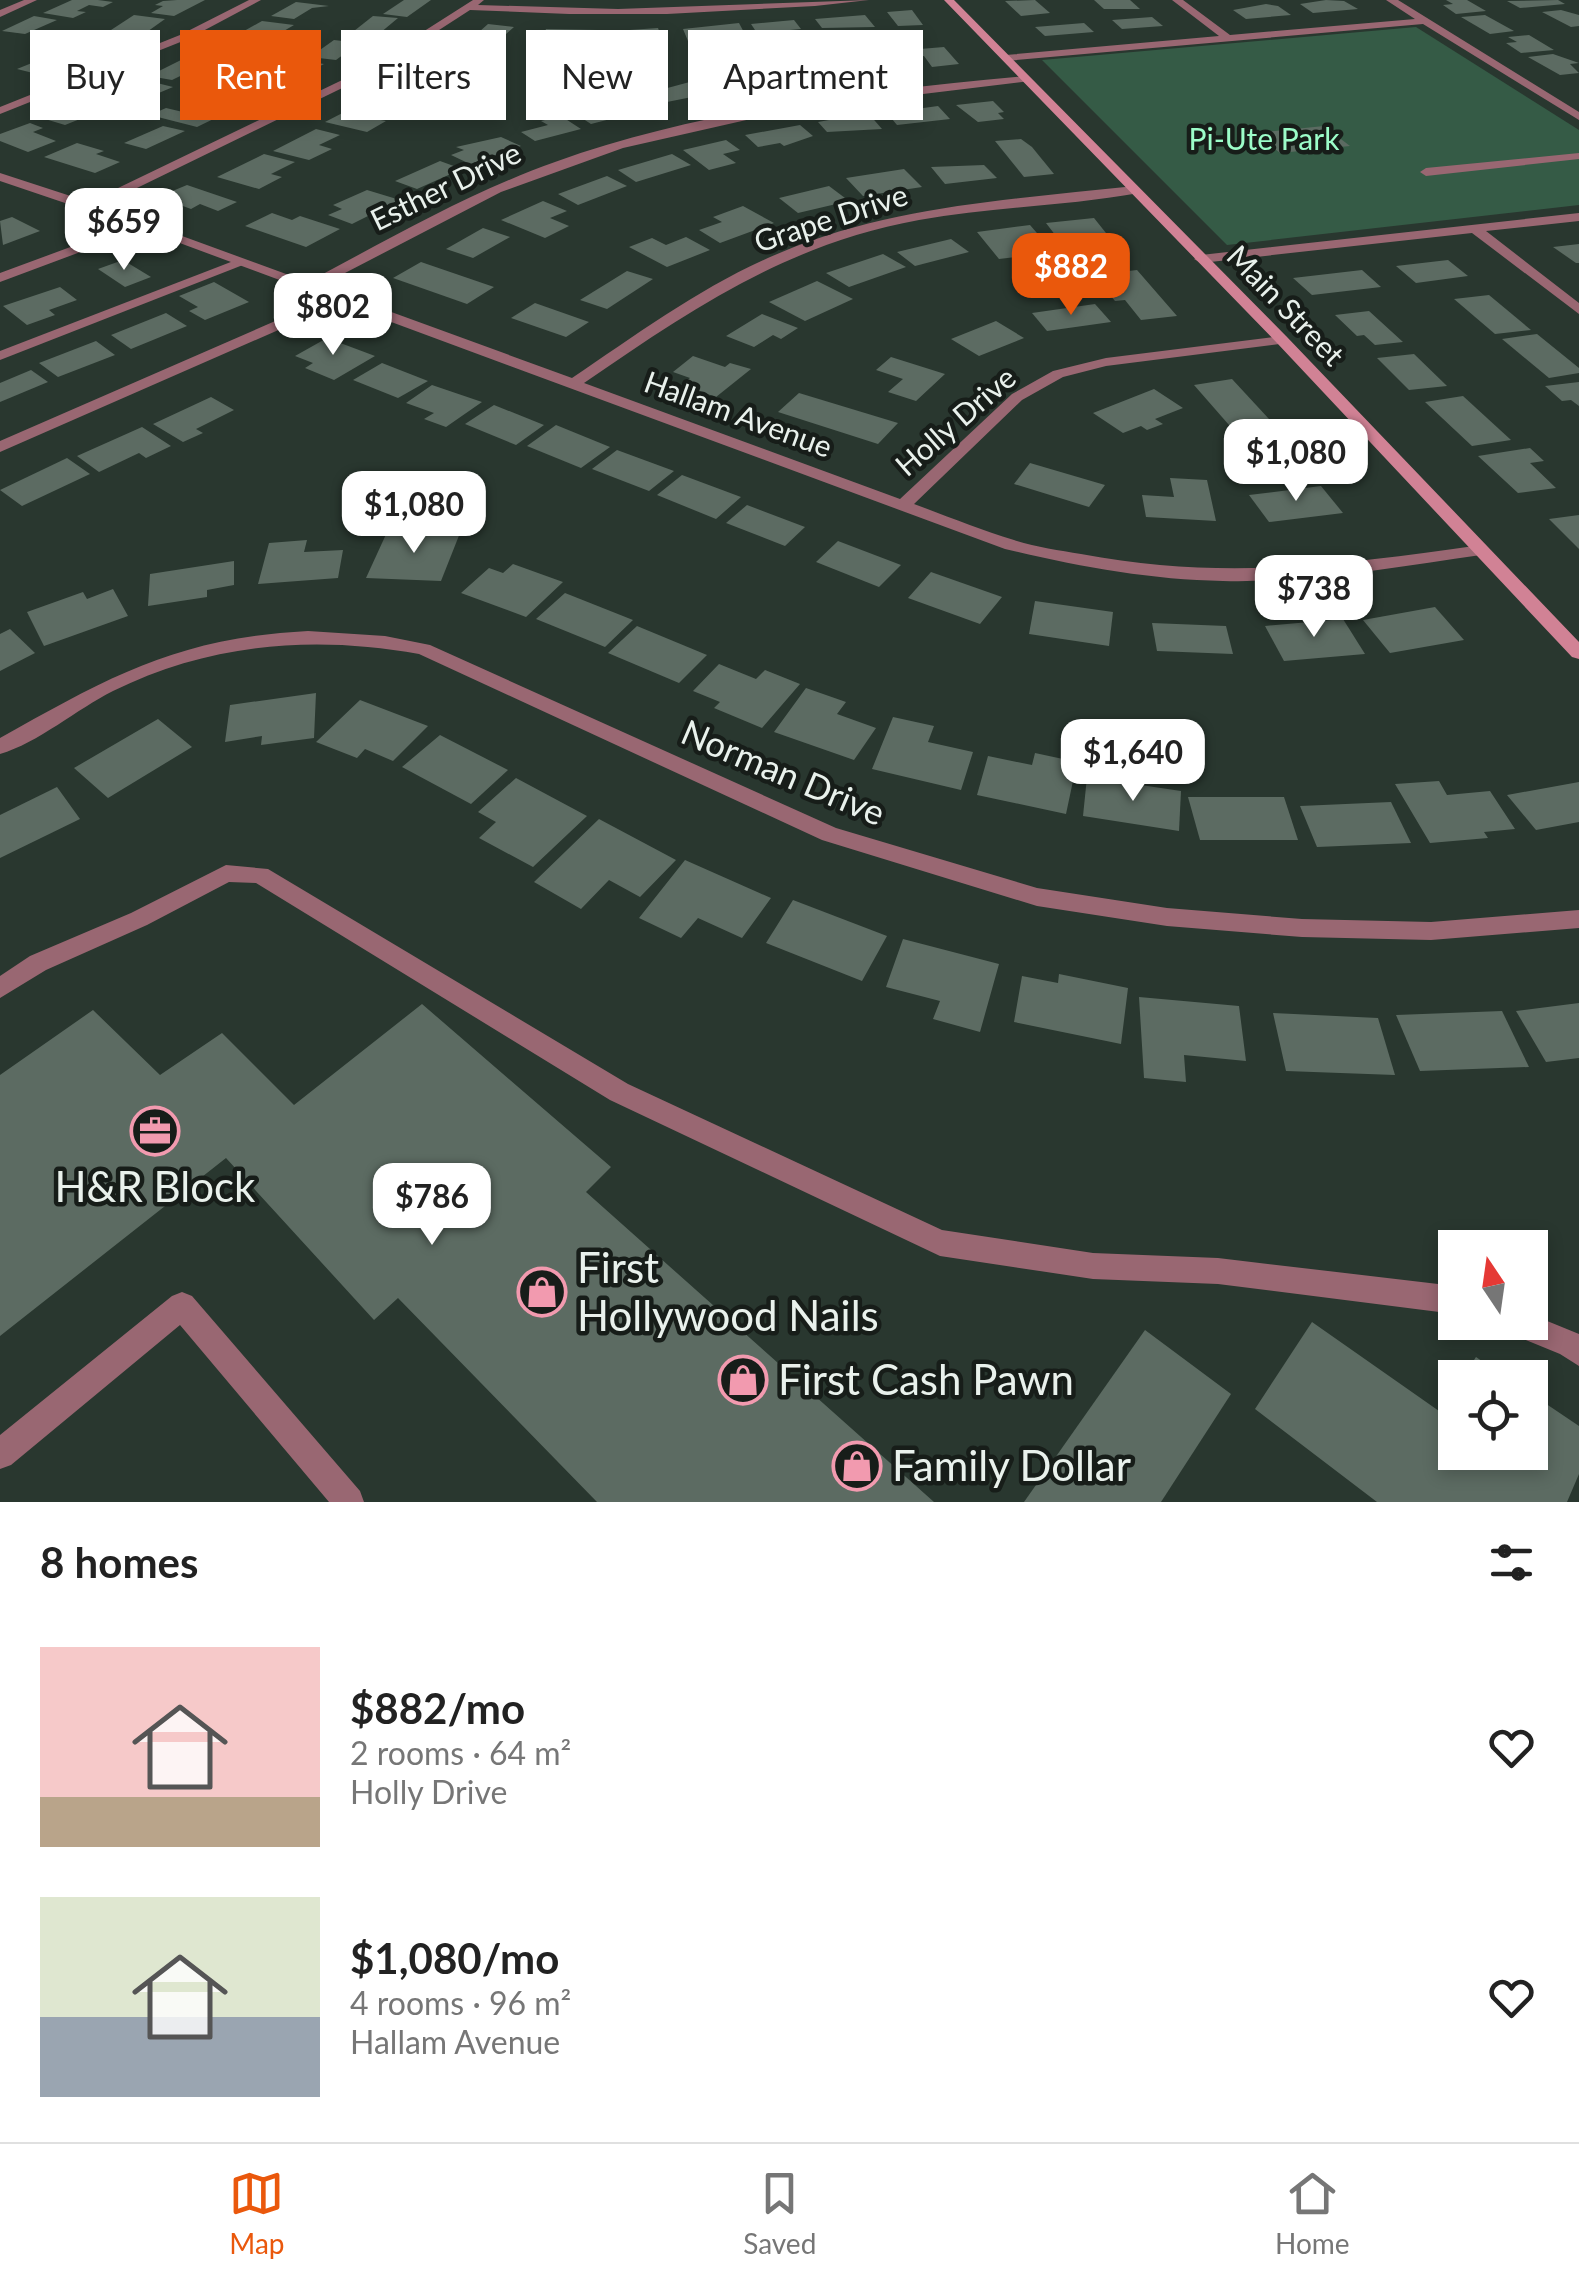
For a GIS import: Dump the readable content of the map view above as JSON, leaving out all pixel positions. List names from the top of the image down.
{
  "streets": {
    "main road": ["Main Street"],
    "street": [
      "Esther Drive",
      "Grape Drive",
      "Hallam Avenue",
      "Holly Drive",
      "Norman Drive"
    ]
  },
  "crossings": [
    ["Esther Drive", "Main Street"],
    ["Esther Drive", "Hallam Avenue"],
    ["Grape Drive", "Main Street"],
    ["Grape Drive", "Hallam Avenue"],
    ["Main Street", "Hallam Avenue"],
    ["Main Street", "Holly Drive"],
    ["Hallam Avenue", "Holly Drive"]
  ],
  "parks": ["Pi-Ute Park"],
  "places": {
    "office": ["H&R Block"],
    "shop": ["First Hollywood Nails", "First Cash Pawn", "Family Dollar"]
  },
  "north": "top",
  "page": {
    "chip": [
      "Buy",
      "Rent",
      "Filters",
      "New",
      "Apartment"
    ],
    "price": [
      "$659",
      "$882",
      "$802",
      "$1,080",
      "$1,080",
      "$738",
      "$1,640",
      "$786"
    ],
    "heading": "8 homes",
    "list": [
      {
        "name": "$882/mo",
        "note": "2 rooms · 64 m² · Holly Drive"
      },
      {
        "name": "$1,080/mo",
        "note": "4 rooms · 96 m² · Hallam Avenue"
      }
    ],
    "tabs": ["Map", "Saved", "Home"]
  }
}
